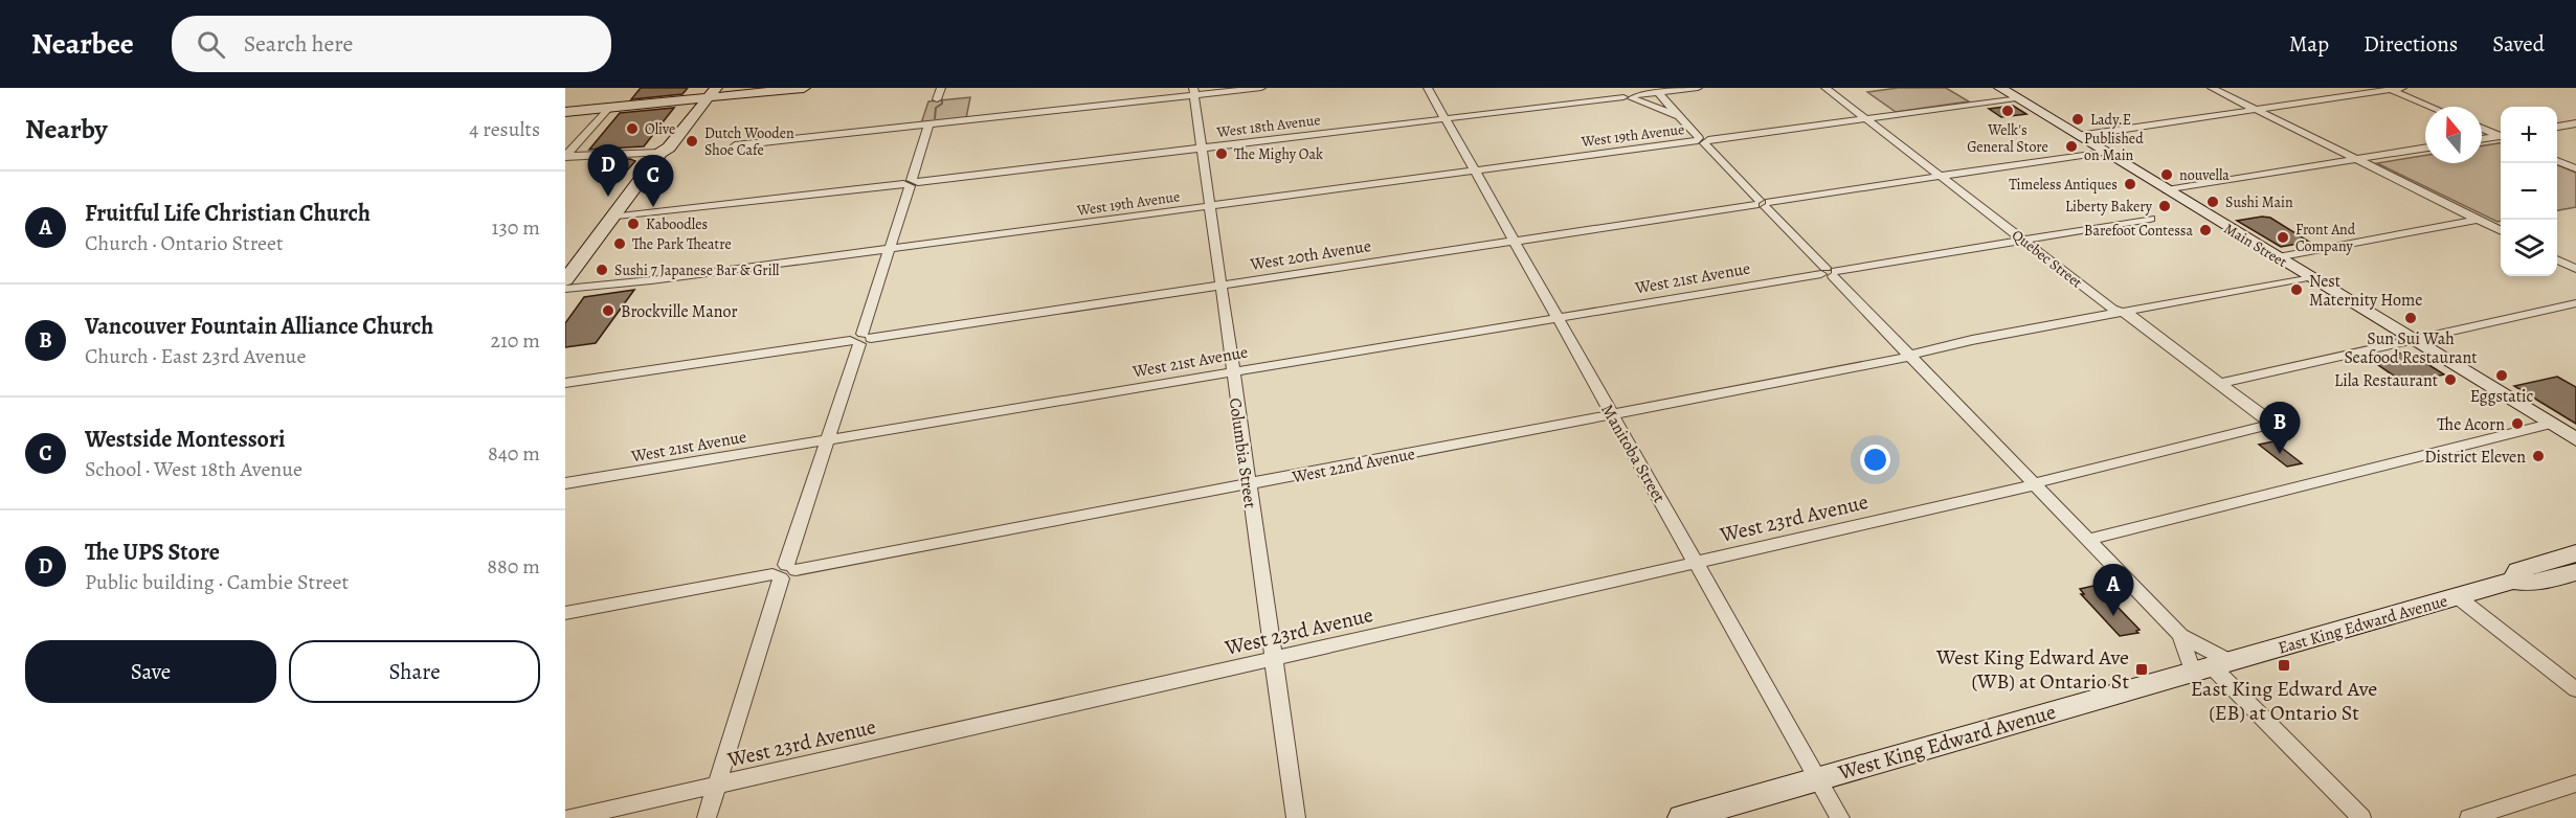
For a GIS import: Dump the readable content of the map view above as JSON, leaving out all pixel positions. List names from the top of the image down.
{
  "streets": {
    "main road": ["Main Street", "East King Edward Avenue", "West King Edward Avenue"],
    "street": [
      "West 18th Avenue",
      "West 19th Avenue",
      "West 20th Avenue",
      "Quebec Street",
      "West 21st Avenue",
      "Columbia Street",
      "Manitoba Street",
      "West 22nd Avenue",
      "West 23rd Avenue"
    ]
  },
  "crossings": [
    ["West 18th Avenue", "Columbia Street"],
    ["West 18th Avenue", "Manitoba Street"],
    ["West 19th Avenue", "Main Street"],
    ["West 19th Avenue", "Quebec Street"],
    ["West 19th Avenue", "Columbia Street"],
    ["West 19th Avenue", "Manitoba Street"],
    ["Main Street", "West 20th Avenue"],
    ["Main Street", "West 22nd Avenue"],
    ["West 20th Avenue", "Quebec Street"],
    ["West 20th Avenue", "Columbia Street"],
    ["West 20th Avenue", "Manitoba Street"],
    ["Quebec Street", "West 21st Avenue"],
    ["Quebec Street", "West 22nd Avenue"],
    ["Quebec Street", "West 23rd Avenue"],
    ["West 21st Avenue", "Columbia Street"],
    ["West 21st Avenue", "Manitoba Street"],
    ["Columbia Street", "West 22nd Avenue"],
    ["Columbia Street", "West 23rd Avenue"],
    ["Manitoba Street", "West 22nd Avenue"],
    ["Manitoba Street", "West 23rd Avenue"],
    ["Manitoba Street", "West King Edward Avenue"],
    ["East King Edward Avenue", "West King Edward Avenue"]
  ],
  "places": {
    "other": [
      "Welk's General Store",
      "Lady.E",
      "Olive",
      "Dutch Wooden Shoe Cafe",
      "Published on Main",
      "The Mighy Oak",
      "nouvella",
      "Timeless Antiques",
      "Sushi Main",
      "Liberty Bakery",
      "Kaboodles",
      "Barefoot Contessa",
      "Front And Company",
      "The Park Theatre",
      "Sushi 7 Japanese Bar & Grill",
      "Nest Maternity Home",
      "Brockville Manor",
      "Sun Sui Wah Seafood Restaurant",
      "Eggstatic",
      "Lila Restaurant",
      "The Acorn",
      "District Eleven"
    ],
    "transit": ["East King Edward Ave (EB) at Ontario St", "West King Edward Ave (WB) at Ontario St"]
  },
  "north": "top",
  "page": {
    "header": "Nearbee",
    "search": "Search here",
    "nav": ["Map", "Directions", "Saved"],
    "heading": ["Nearby", "4 results"],
    "map_buttons": ["+", "−"],
    "pins": [
      "D",
      "C",
      "B",
      "A"
    ],
    "list": [
      {
        "mark": "A",
        "name": "Fruitful Life Christian Church",
        "note": "Church · Ontario Street",
        "value": "130 m"
      },
      {
        "mark": "B",
        "name": "Vancouver Fountain Alliance Church",
        "note": "Church · East 23rd Avenue",
        "value": "210 m"
      },
      {
        "mark": "C",
        "name": "Westside Montessori",
        "note": "School · West 18th Avenue",
        "value": "840 m"
      },
      {
        "mark": "D",
        "name": "The UPS Store",
        "note": "Public building · Cambie Street",
        "value": "880 m"
      }
    ],
    "buttons": ["Save", "Share"]
  }
}
